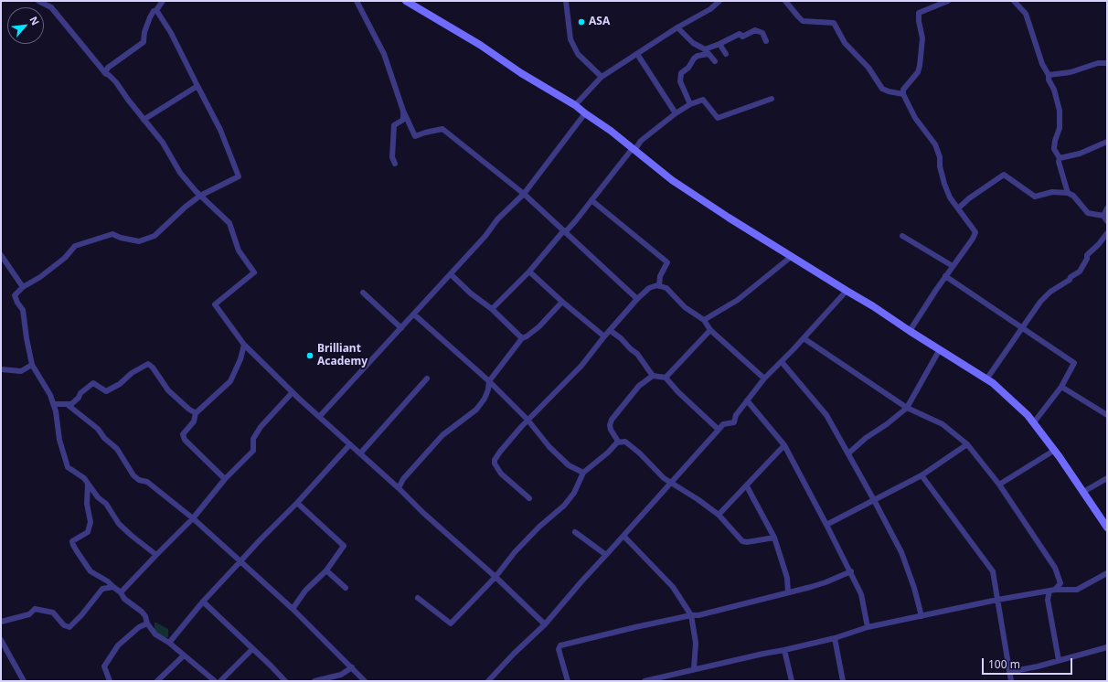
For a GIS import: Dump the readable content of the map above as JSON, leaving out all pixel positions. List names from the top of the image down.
{
  "places": ["ASA", "Brilliant Academy"],
  "scale_bar": "100 m",
  "north": "top right"
}
